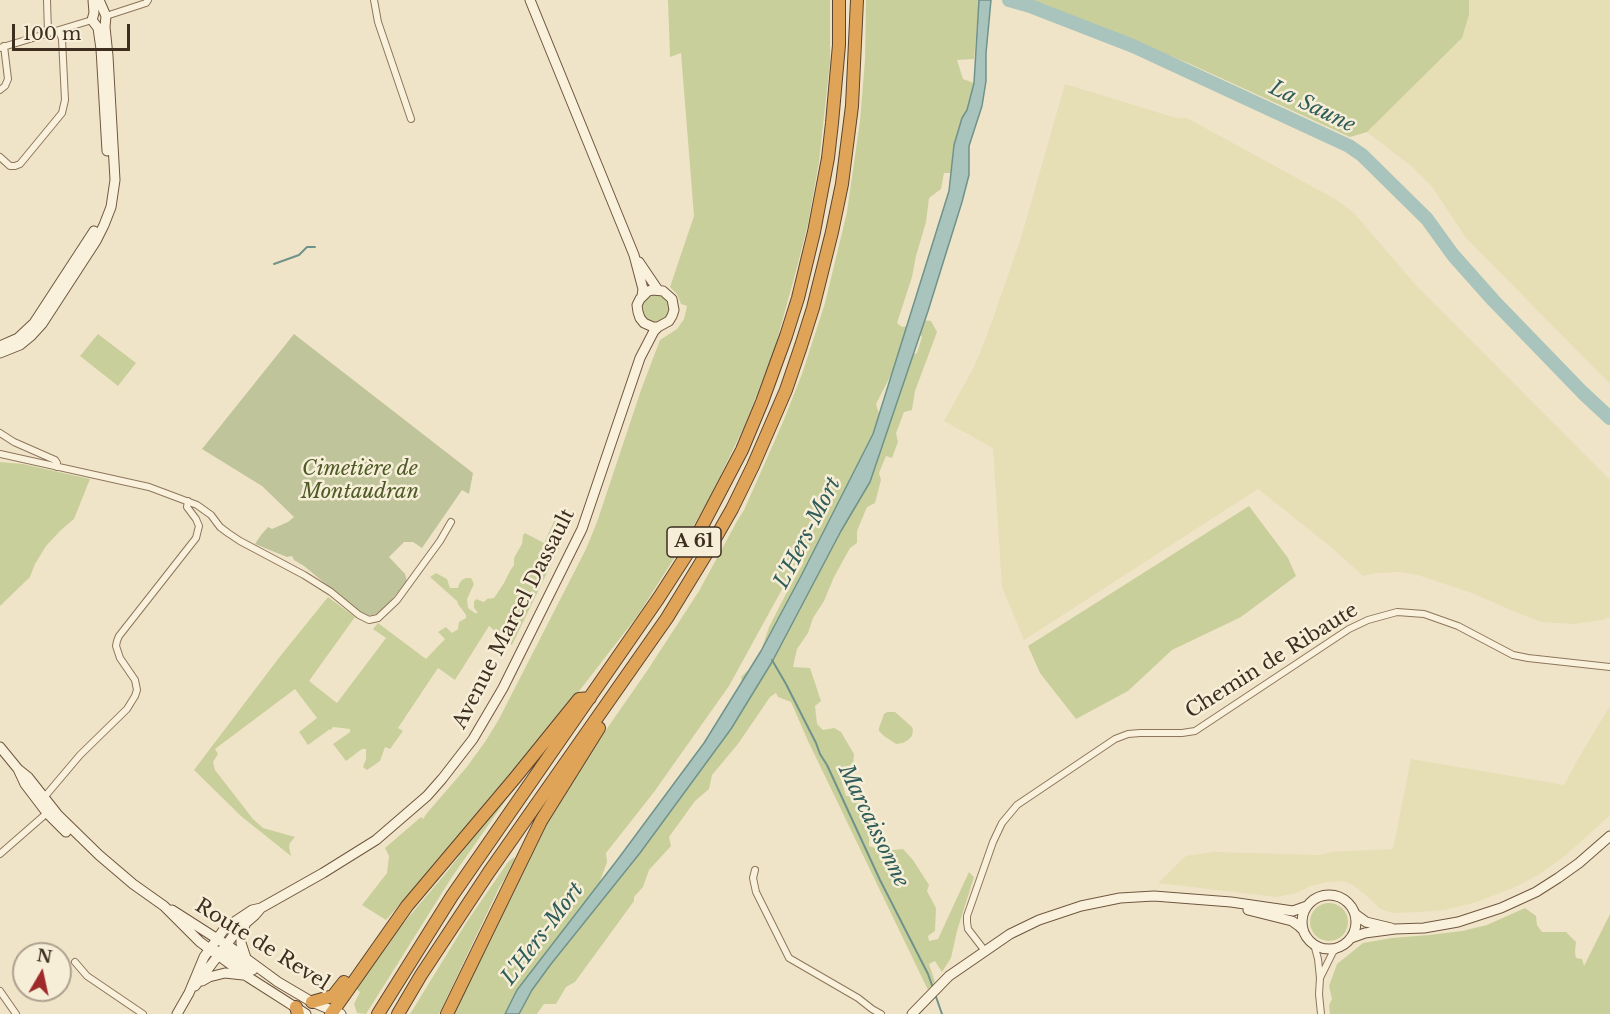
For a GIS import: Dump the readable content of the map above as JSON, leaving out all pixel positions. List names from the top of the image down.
{
  "streets": {
    "highway": ["A 61"],
    "street": ["Avenue Marcel Dassault", "Chemin de Ribaute", "Route de Revel"]
  },
  "crossings": [
    ["Avenue Marcel Dassault", "Route de Revel"]
  ],
  "water": ["La Saune", "L'Hers-Mort", "Marcaissonne"],
  "parks": ["Cimetière de Montaudran"],
  "scale_bar": "100 m",
  "north": "top"
}
